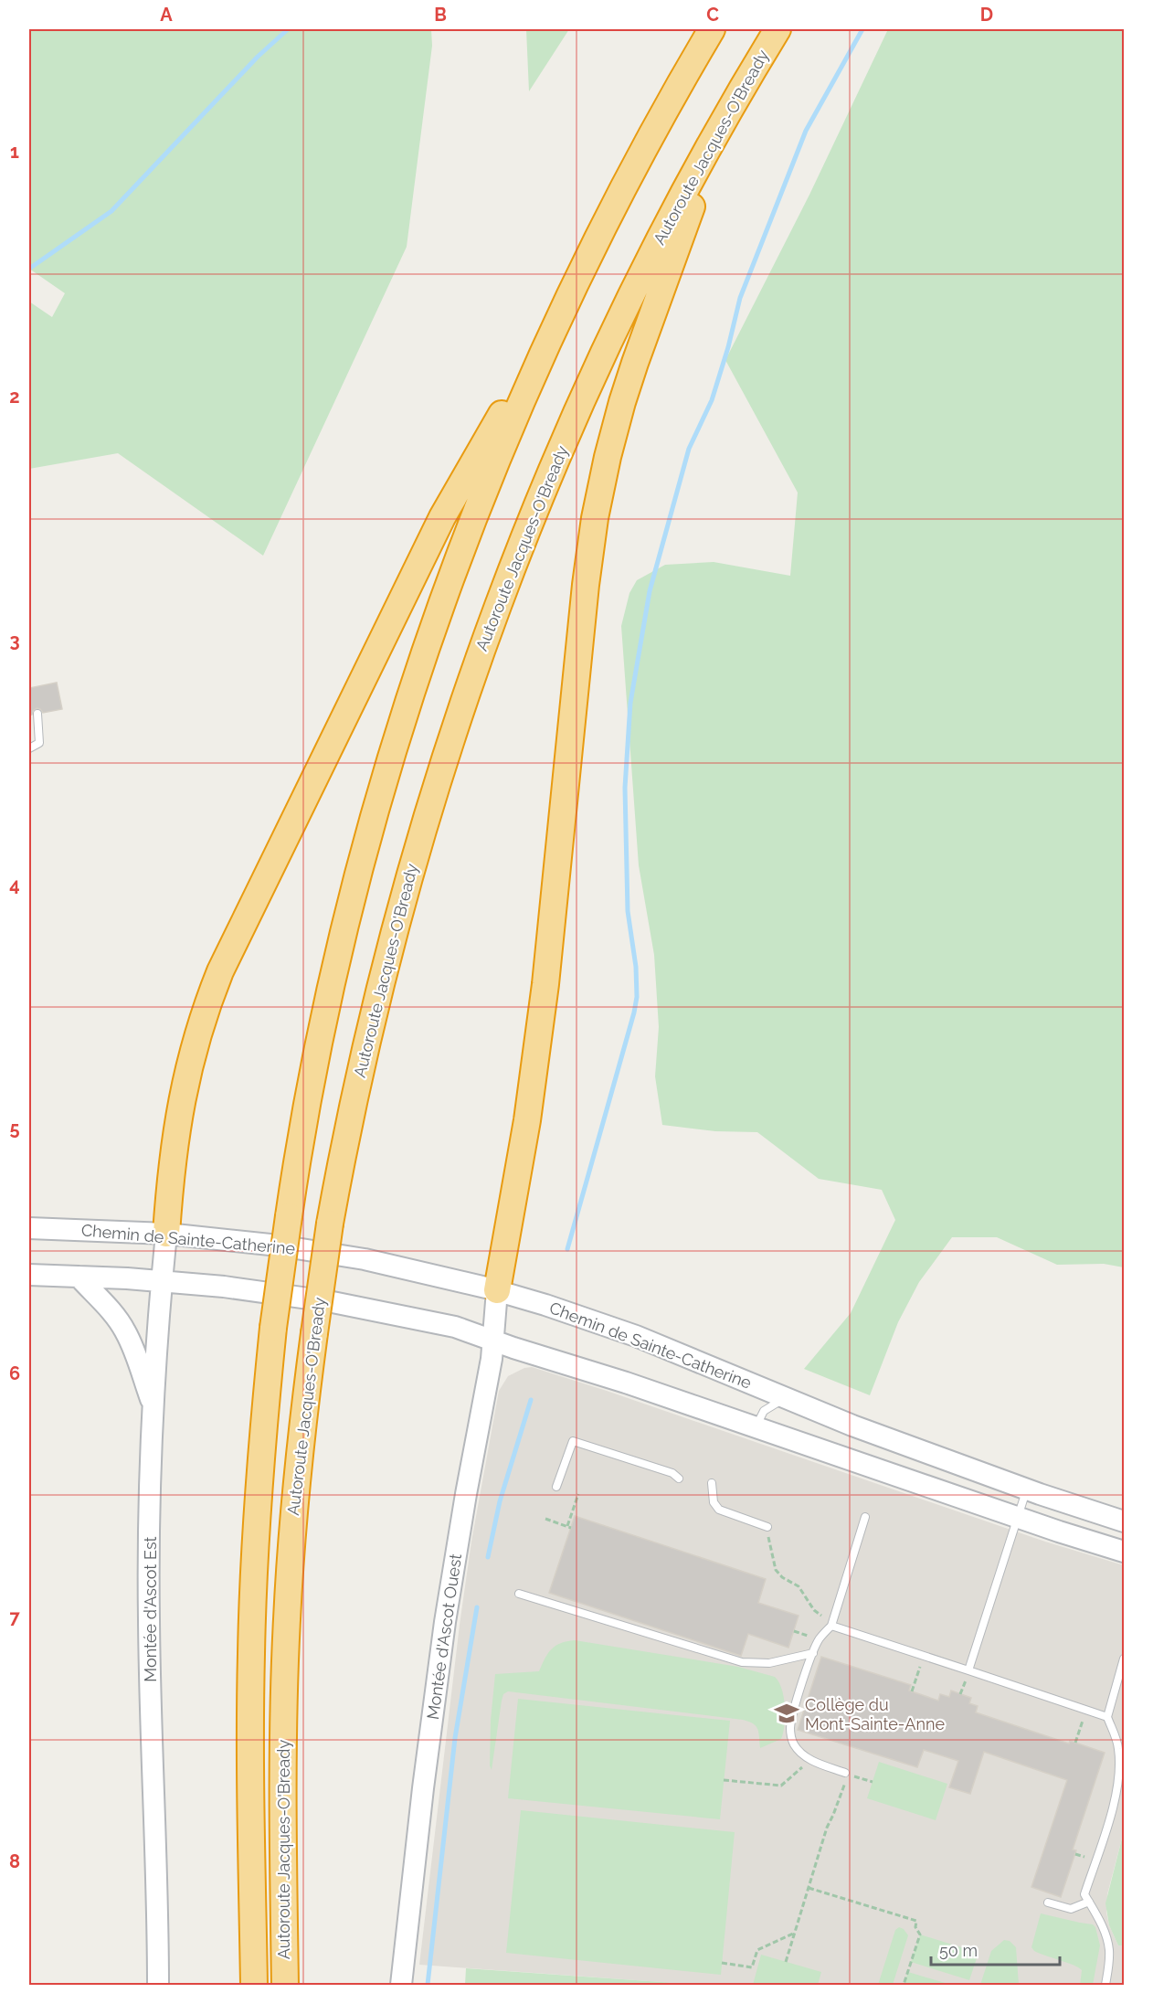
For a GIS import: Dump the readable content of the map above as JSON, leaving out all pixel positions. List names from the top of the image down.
{
  "streets": {
    "highway": ["Autoroute Jacques-O'Bready"],
    "main road": ["Chemin de Sainte-Catherine", "Montée d'Ascot Est", "Montée d'Ascot Ouest"]
  },
  "crossings": [
    ["Chemin de Sainte-Catherine", "Montée d'Ascot Est"],
    ["Chemin de Sainte-Catherine", "Montée d'Ascot Ouest"]
  ],
  "places": {
    "school or university": ["Collège du Mont-Sainte-Anne"]
  },
  "scale_bar": "50 m",
  "grid": {
    "columns": [
      "A",
      "B",
      "C",
      "D"
    ],
    "rows": [
      "1",
      "2",
      "3",
      "4",
      "5",
      "6",
      "7",
      "8"
    ]
  }
}
